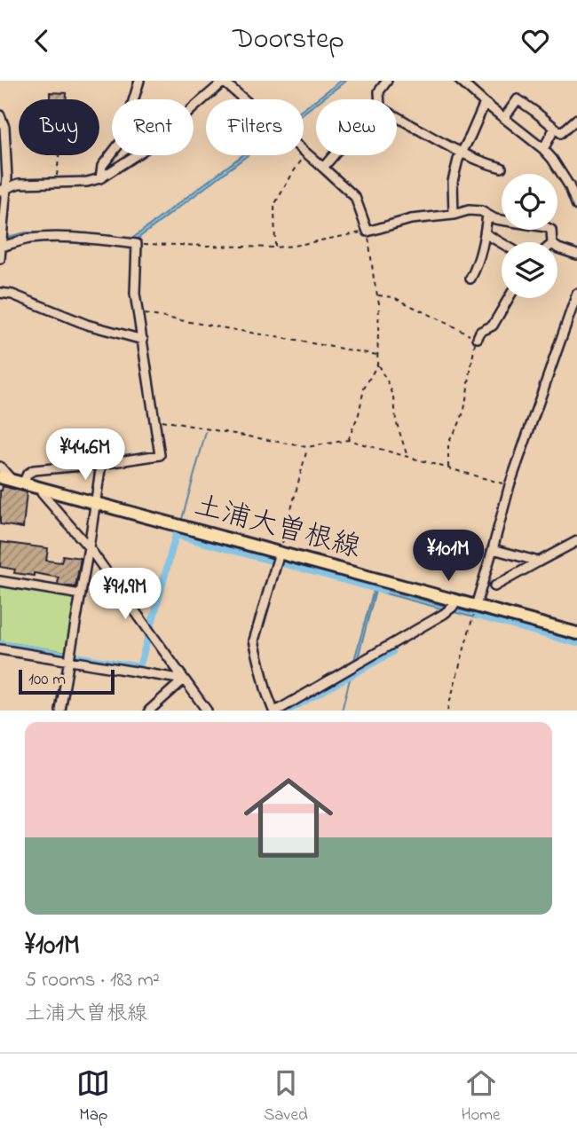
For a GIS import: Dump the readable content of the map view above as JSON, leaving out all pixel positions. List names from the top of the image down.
{
  "streets": {
    "main road": ["土浦大曽根線"]
  },
  "scale_bar": "100 m",
  "page": {
    "header": "Doorstep",
    "chip": [
      "Buy",
      "Rent",
      "Filters",
      "New"
    ],
    "price": ["¥44.6M", "¥101M", "¥91.9M"],
    "scale": "100 m",
    "list": [
      {
        "name": "¥101M",
        "note": "5 rooms · 183 m² · 土浦大曽根線"
      }
    ],
    "tabs": ["Map", "Saved", "Home"]
  }
}
